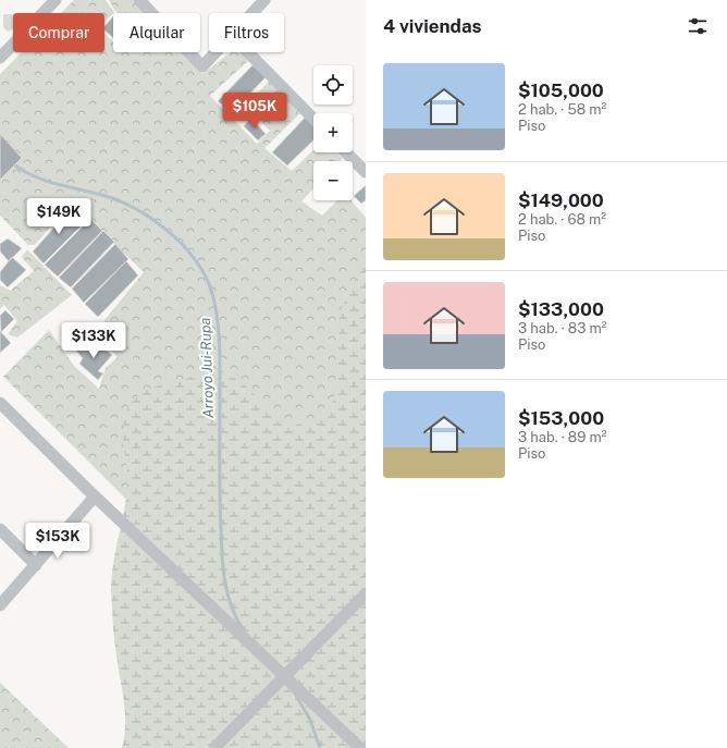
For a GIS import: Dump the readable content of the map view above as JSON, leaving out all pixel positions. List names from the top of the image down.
{
  "water": ["Arroyo Jui-Rupa"],
  "page": {
    "heading": "4 viviendas",
    "chip": ["Comprar", "Alquilar", "Filtros"],
    "list": [
      {
        "name": "$105,000",
        "note": "2 hab. · 58 m² · Piso"
      },
      {
        "name": "$149,000",
        "note": "2 hab. · 68 m² · Piso"
      },
      {
        "name": "$133,000",
        "note": "3 hab. · 83 m² · Piso"
      },
      {
        "name": "$153,000",
        "note": "3 hab. · 89 m² · Piso"
      }
    ],
    "map_buttons": ["+", "−"],
    "price": [
      "$105K",
      "$149K",
      "$133K",
      "$153K"
    ]
  }
}
